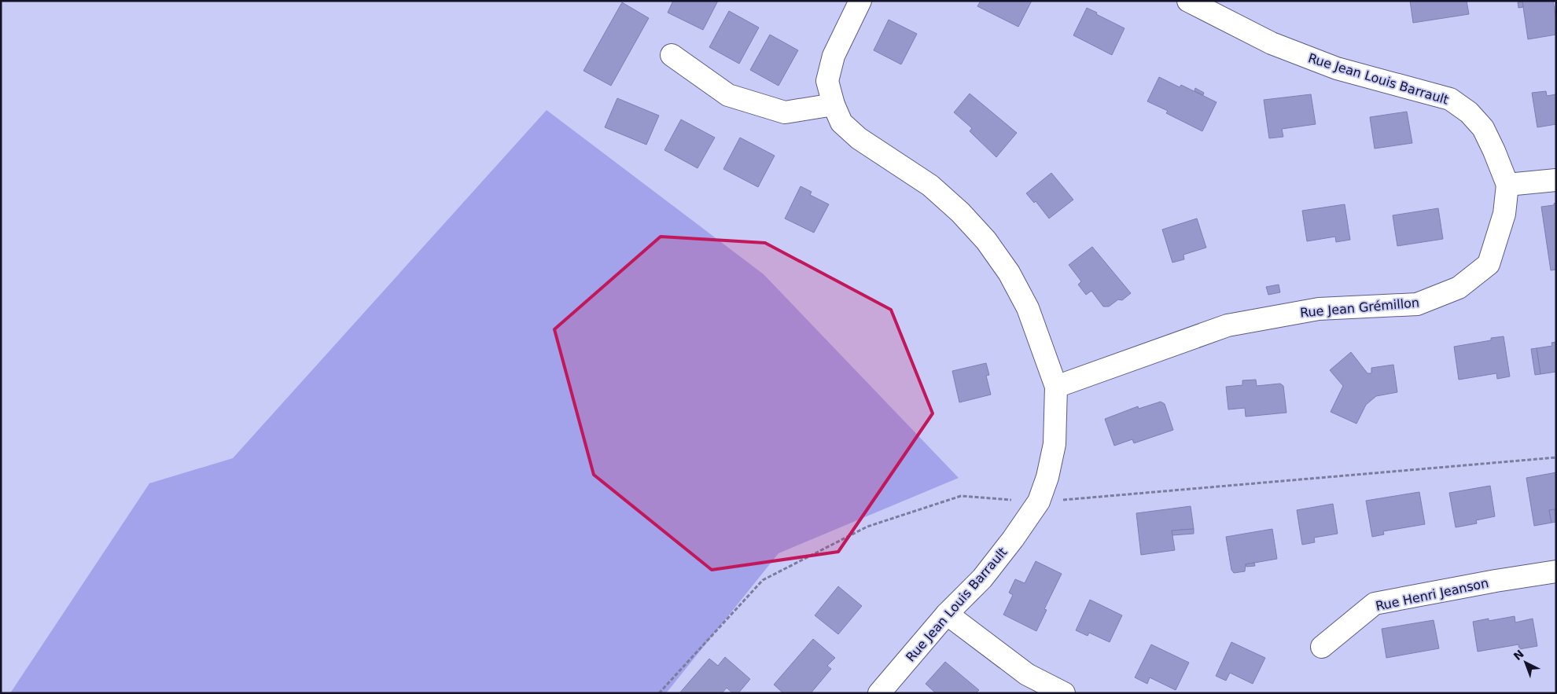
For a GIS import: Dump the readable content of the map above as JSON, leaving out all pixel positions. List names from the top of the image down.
{
  "streets": {
    "street": ["Rue Jean Louis Barrault", "Rue Jean Grémillon", "Rue Henri Jeanson"]
  },
  "crossings": [
    ["Rue Jean Louis Barrault", "Rue Jean Grémillon"]
  ],
  "north": "top left"
}
